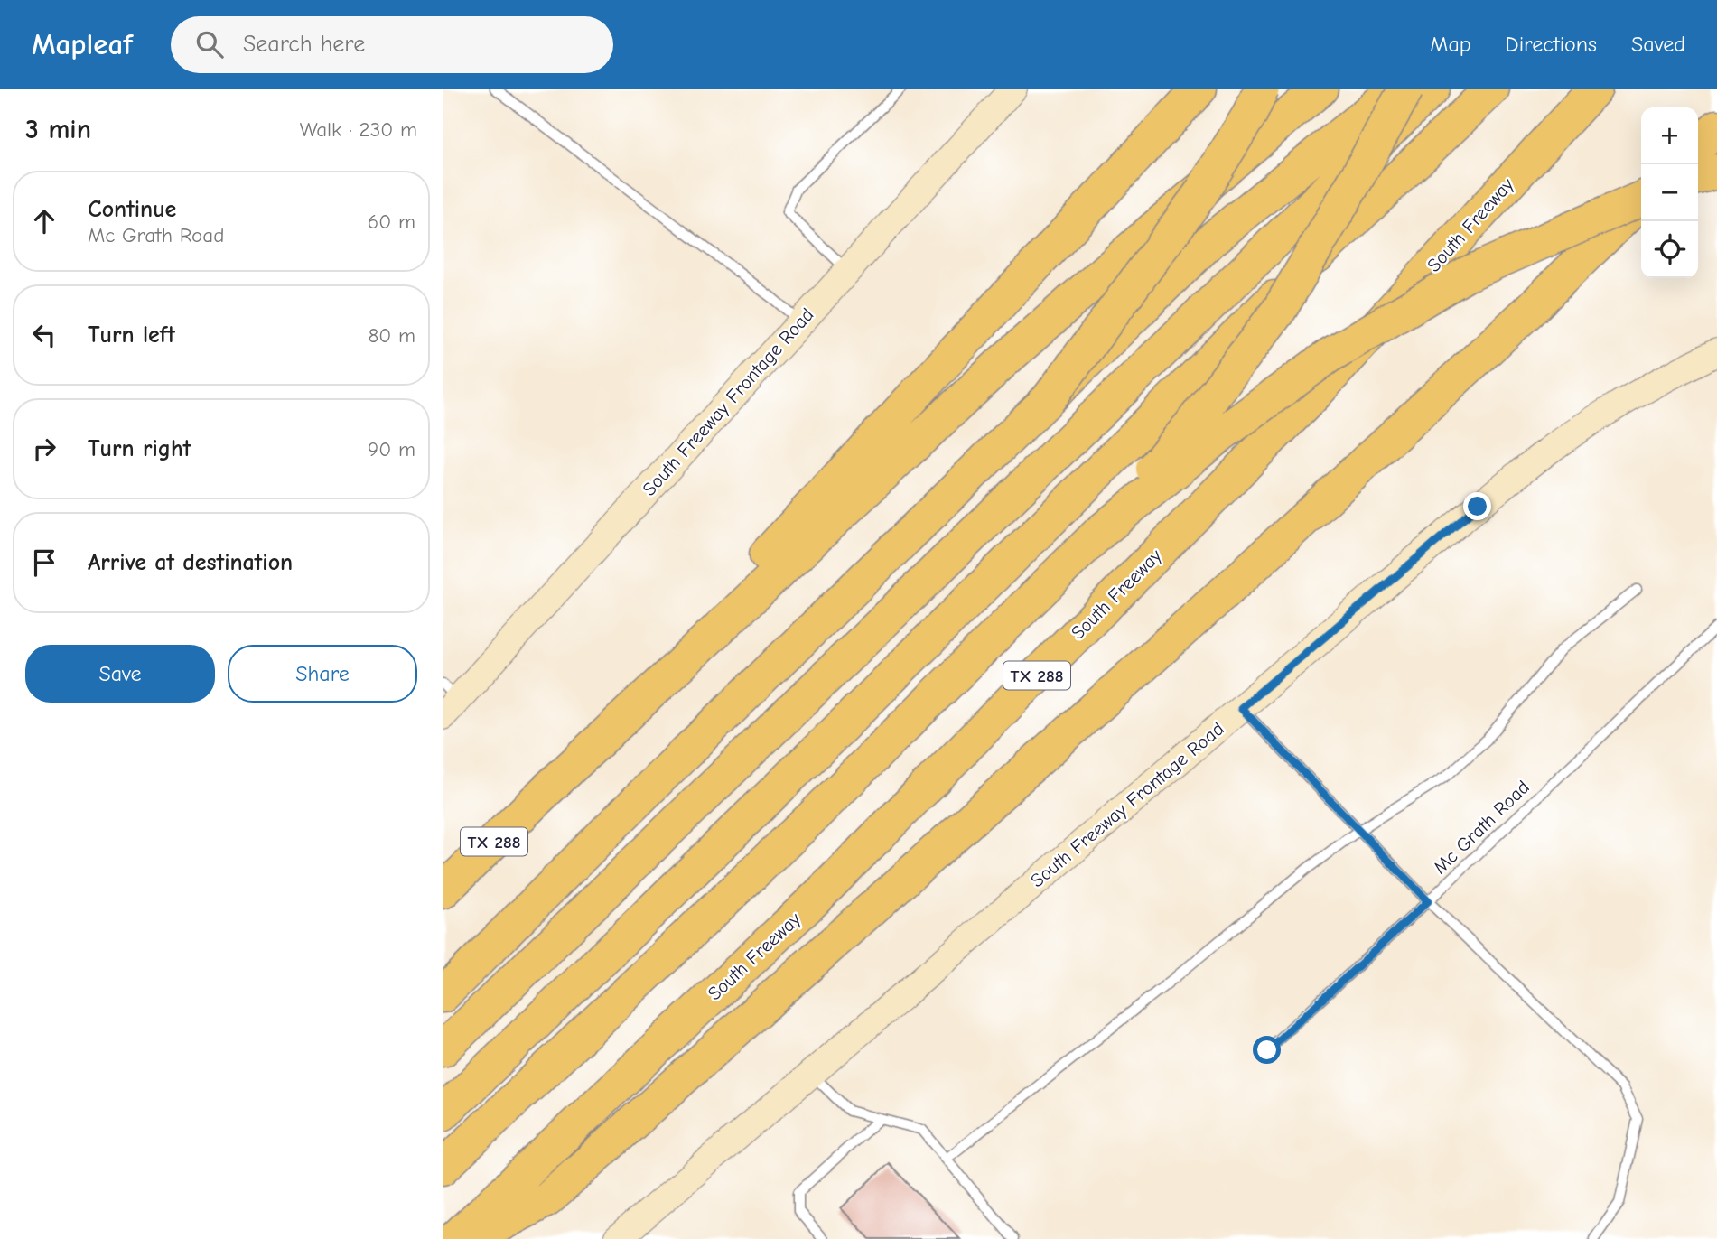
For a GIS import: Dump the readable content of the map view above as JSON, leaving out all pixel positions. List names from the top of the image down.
{
  "streets": {
    "highway": ["South Freeway", "TX 288"],
    "main road": ["South Freeway Frontage Road"],
    "lane": ["Mc Grath Road"]
  },
  "page": {
    "header": "Mapleaf",
    "search": "Search here",
    "nav": ["Map", "Directions", "Saved"],
    "heading": ["3 min", "Walk · 230 m"],
    "map_buttons": ["+", "−"],
    "list": [
      ["Continue", "Mc Grath Road", "60 m"],
      ["Turn left", "80 m"],
      ["Turn right", "90 m"],
      "Arrive at destination"
    ],
    "buttons": ["Save", "Share"]
  }
}
